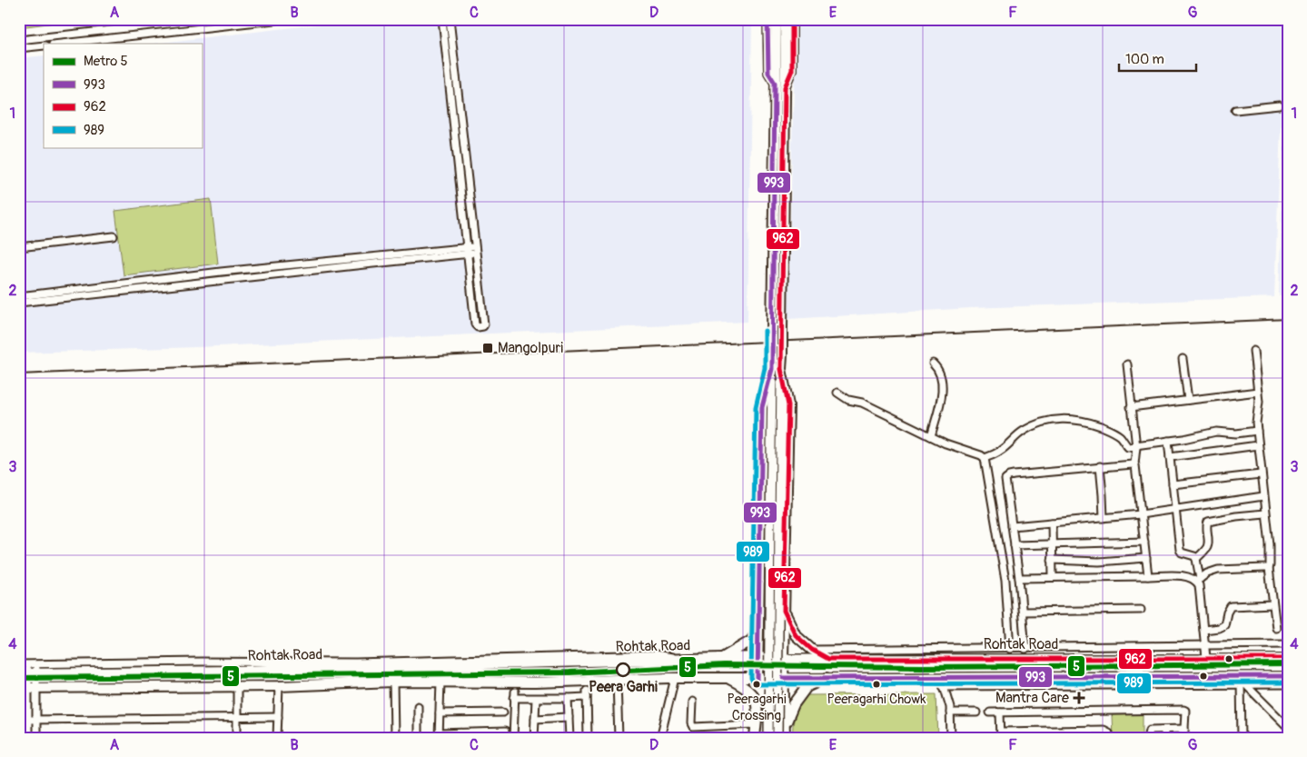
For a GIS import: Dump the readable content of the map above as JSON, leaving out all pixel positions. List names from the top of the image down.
{
  "streets": {
    "highway": ["Rohtak Road"]
  },
  "places": {
    "transit": ["Mangolpuri"],
    "other": ["Peera Garhi", "Peeragarhi Crossing", "Peeragarhi Chowk"],
    "health": ["Mantra Care"]
  },
  "lines": [
    "transit line 993",
    "transit line 962",
    "transit line 989",
    "metro line 5"
  ],
  "legend": [
    "Metro 5",
    "993",
    "962",
    "989"
  ],
  "scale_bar": "100 m",
  "grid": {
    "columns": [
      "A",
      "B",
      "C",
      "D",
      "E",
      "F",
      "G"
    ],
    "rows": [
      "1",
      "2",
      "3",
      "4"
    ]
  }
}
